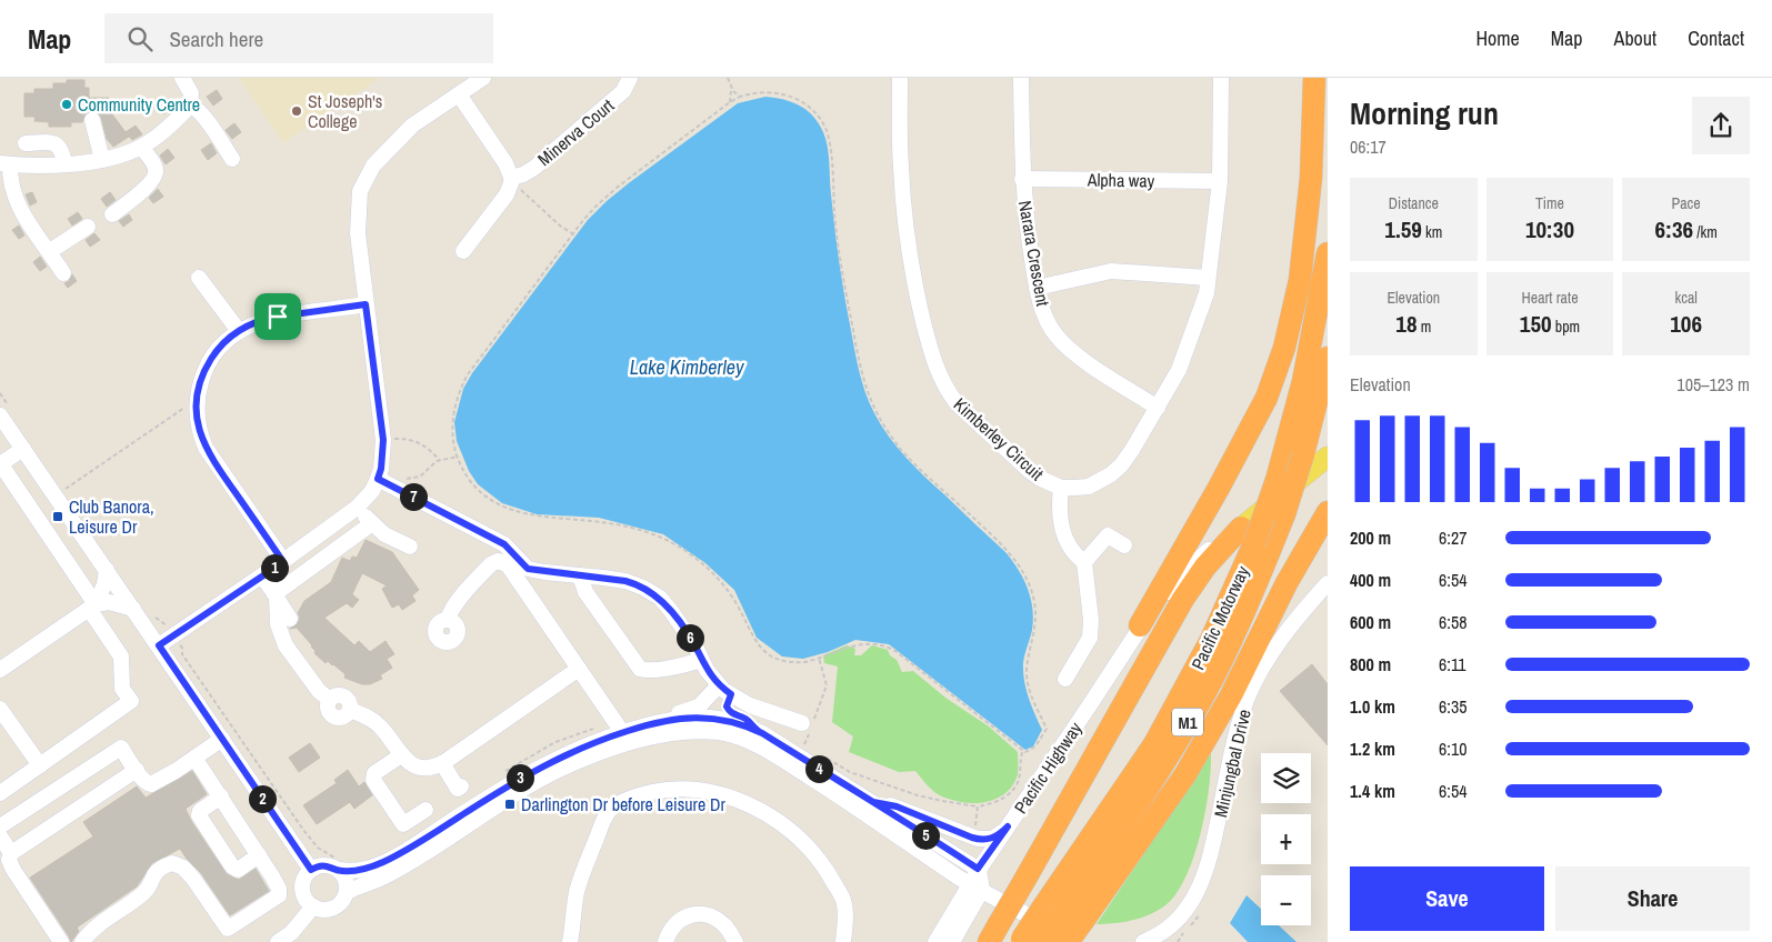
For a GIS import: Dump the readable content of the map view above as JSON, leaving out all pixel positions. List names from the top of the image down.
{
  "streets": {
    "highway": ["Pacific Motorway", "M1"],
    "street": [
      "Minerva Court",
      "Alpha way",
      "Narara Crescent",
      "Kimberley Circuit",
      "Minjungbal Drive",
      "Pacific Highway"
    ]
  },
  "crossings": [
    ["Alpha way", "Narara Crescent"],
    ["Alpha way", "Kimberley Circuit"],
    ["Narara Crescent", "Kimberley Circuit"],
    ["Pacific Motorway", "Pacific Highway"]
  ],
  "water": ["Lake Kimberley"],
  "places": {
    "other": ["Community Centre", "St Joseph's College"],
    "transit": ["Club Banora, Leisure Dr", "Darlington Dr before Leisure Dr"]
  },
  "page": {
    "header": "Map",
    "search": "Search here",
    "nav": [
      "Home",
      "Map",
      "About",
      "Contact"
    ],
    "heading": ["Morning run", "06:17"],
    "stats": [
      ["Distance", "1.59 km"],
      ["Time", "10:30"],
      ["Pace", "6:36 /km"],
      ["Elevation", "18 m"],
      ["Heart rate", "150 bpm"],
      ["kcal", "106"]
    ],
    "chart": ["Elevation", "105–123 m"],
    "pins": [
      "7",
      "1",
      "6",
      "4",
      "3",
      "2",
      "5"
    ],
    "list": [
      {
        "name": "200 m",
        "note": "6:27"
      },
      {
        "name": "400 m",
        "note": "6:54"
      },
      {
        "name": "600 m",
        "note": "6:58"
      },
      {
        "name": "800 m",
        "note": "6:11"
      },
      {
        "name": "1.0 km",
        "note": "6:35"
      },
      {
        "name": "1.2 km",
        "note": "6:10"
      },
      {
        "name": "1.4 km",
        "note": "6:54"
      }
    ],
    "map_buttons": ["+", "−"],
    "buttons": ["Save", "Share"]
  }
}
